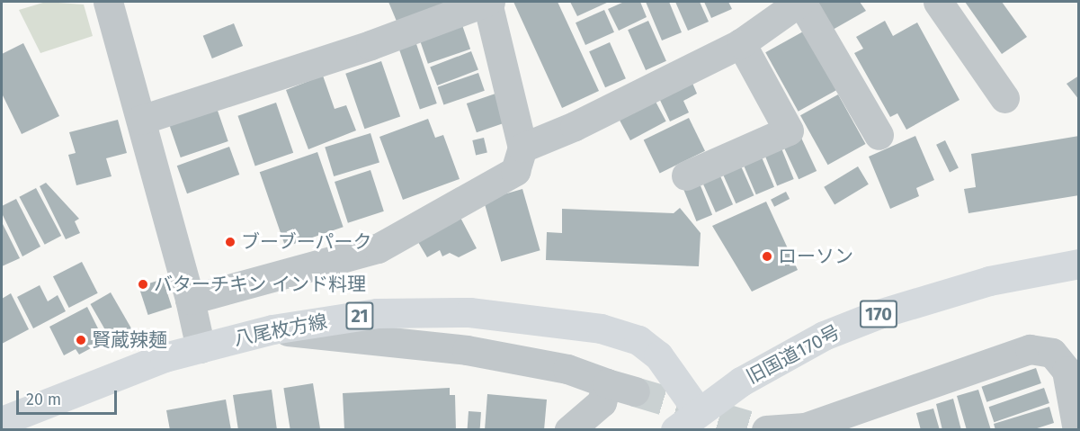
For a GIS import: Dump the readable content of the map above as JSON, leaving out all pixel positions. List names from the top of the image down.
{
  "streets": {
    "main road": [
      "170",
      "21",
      "八尾枚方線",
      "旧国道170号"
    ]
  },
  "crossings": [
    ["八尾枚方線", "旧国道170号"]
  ],
  "places": [
    "ブーブーパーク",
    "ローソン",
    "バターチキン インド料理",
    "賢蔵辣麺"
  ],
  "scale_bar": "20 m"
}
